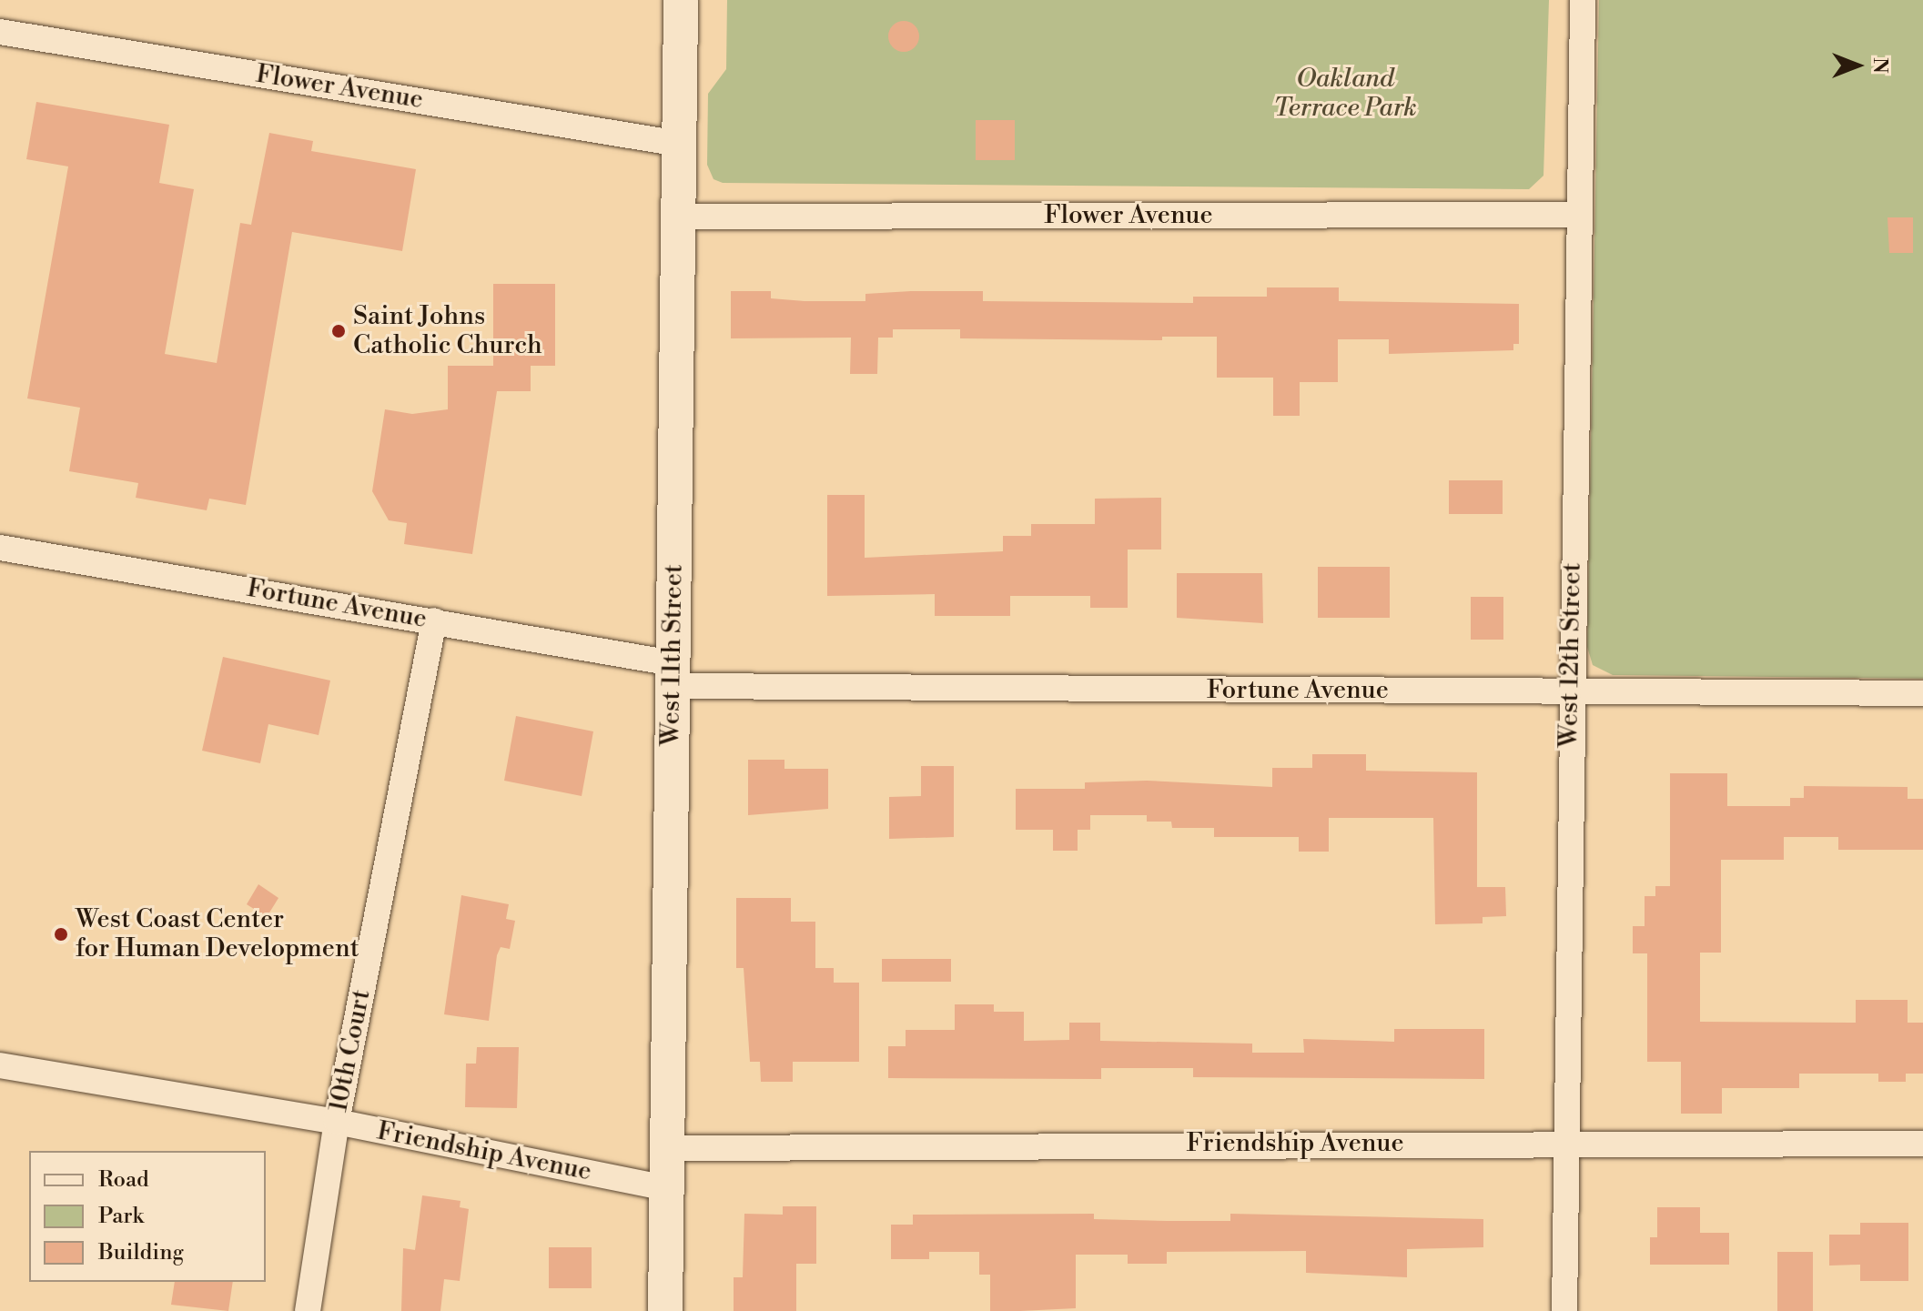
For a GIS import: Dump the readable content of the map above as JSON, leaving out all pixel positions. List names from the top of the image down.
{
  "streets": {
    "main road": ["West 11th Street"],
    "street": [
      "Flower Avenue",
      "Fortune Avenue",
      "West 12th Street",
      "10th Court",
      "Friendship Avenue"
    ]
  },
  "crossings": [
    ["Flower Avenue", "West 11th Street"],
    ["Flower Avenue", "West 12th Street"],
    ["Fortune Avenue", "West 11th Street"],
    ["Fortune Avenue", "West 12th Street"],
    ["Fortune Avenue", "10th Court"],
    ["West 11th Street", "Friendship Avenue"],
    ["West 12th Street", "Friendship Avenue"],
    ["10th Court", "Friendship Avenue"]
  ],
  "parks": ["Oakland Terrace Park"],
  "places": ["Saint Johns Catholic Church", "West Coast Center for Human Development"],
  "legend": ["Road", "Park", "Building"],
  "north": "right"
}
